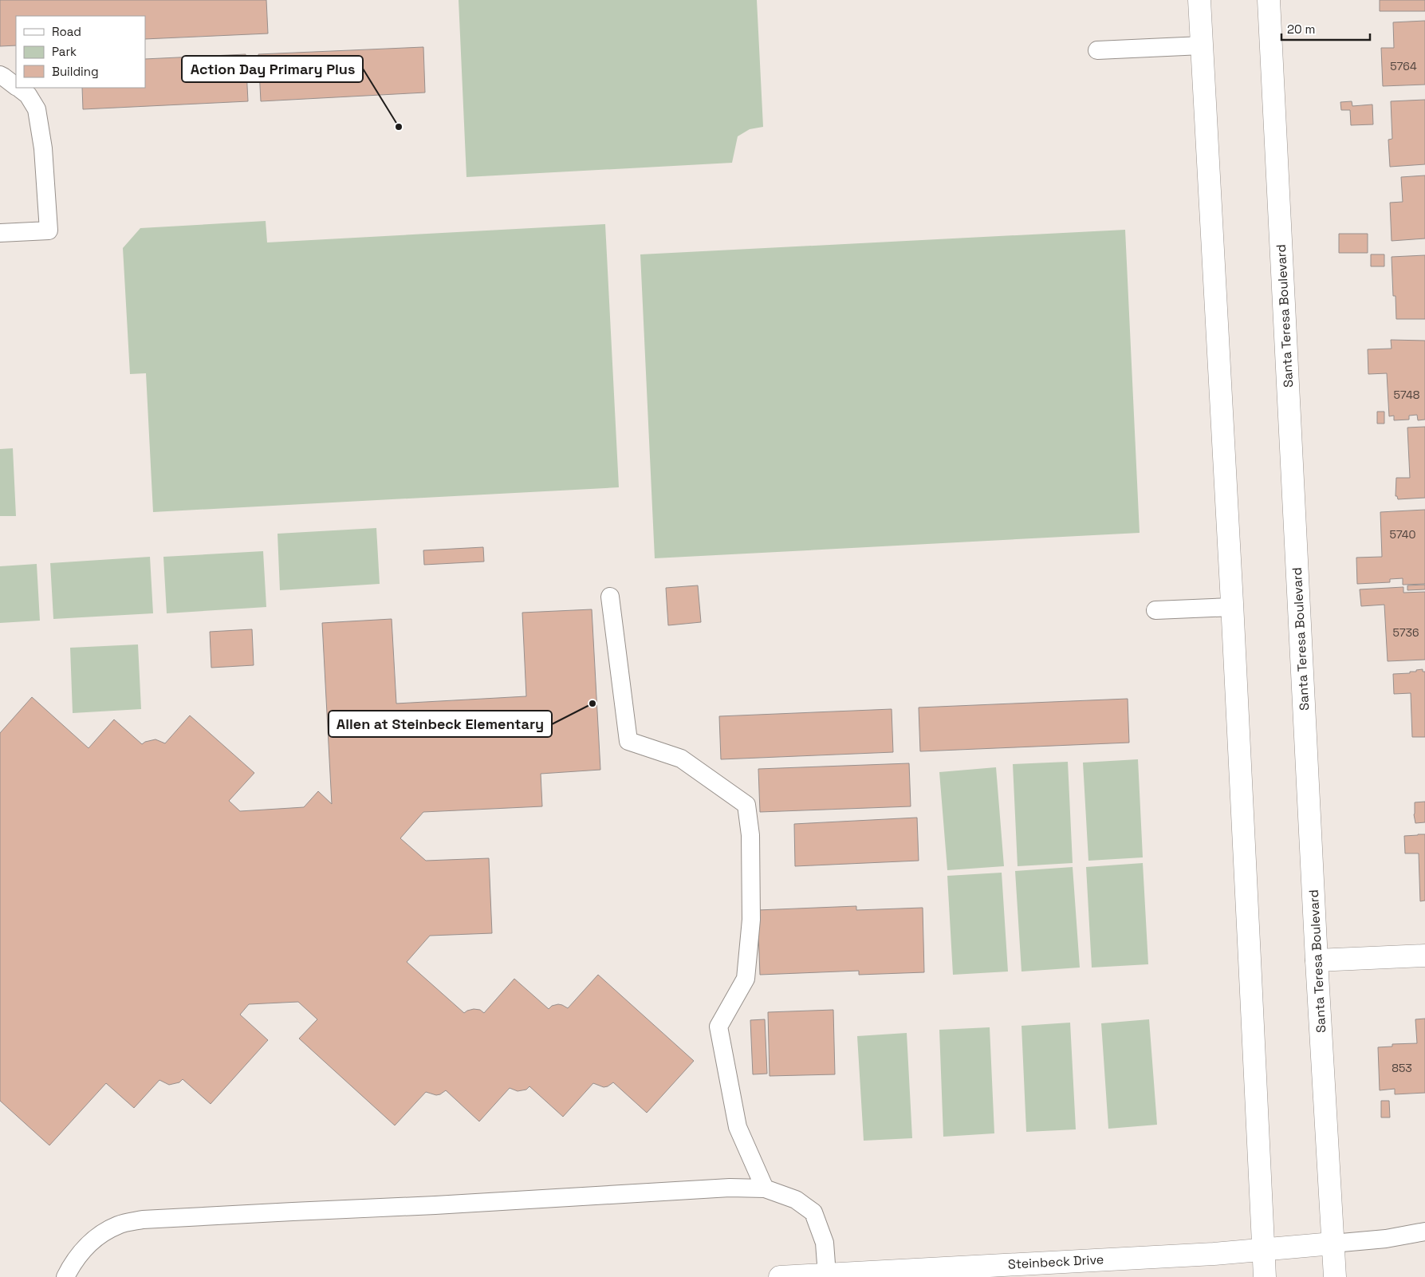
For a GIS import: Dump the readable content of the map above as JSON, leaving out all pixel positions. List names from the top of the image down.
{
  "streets": {
    "main road": ["Santa Teresa Boulevard", "Steinbeck Drive"]
  },
  "crossings": [
    ["Santa Teresa Boulevard", "Steinbeck Drive"]
  ],
  "places": ["Action Day Primary Plus", "Allen at Steinbeck Elementary"],
  "house_numbers": [
    "5764",
    "5748",
    "5740",
    "5736",
    "853"
  ],
  "legend": ["Road", "Park", "Building"],
  "scale_bar": "20 m"
}
